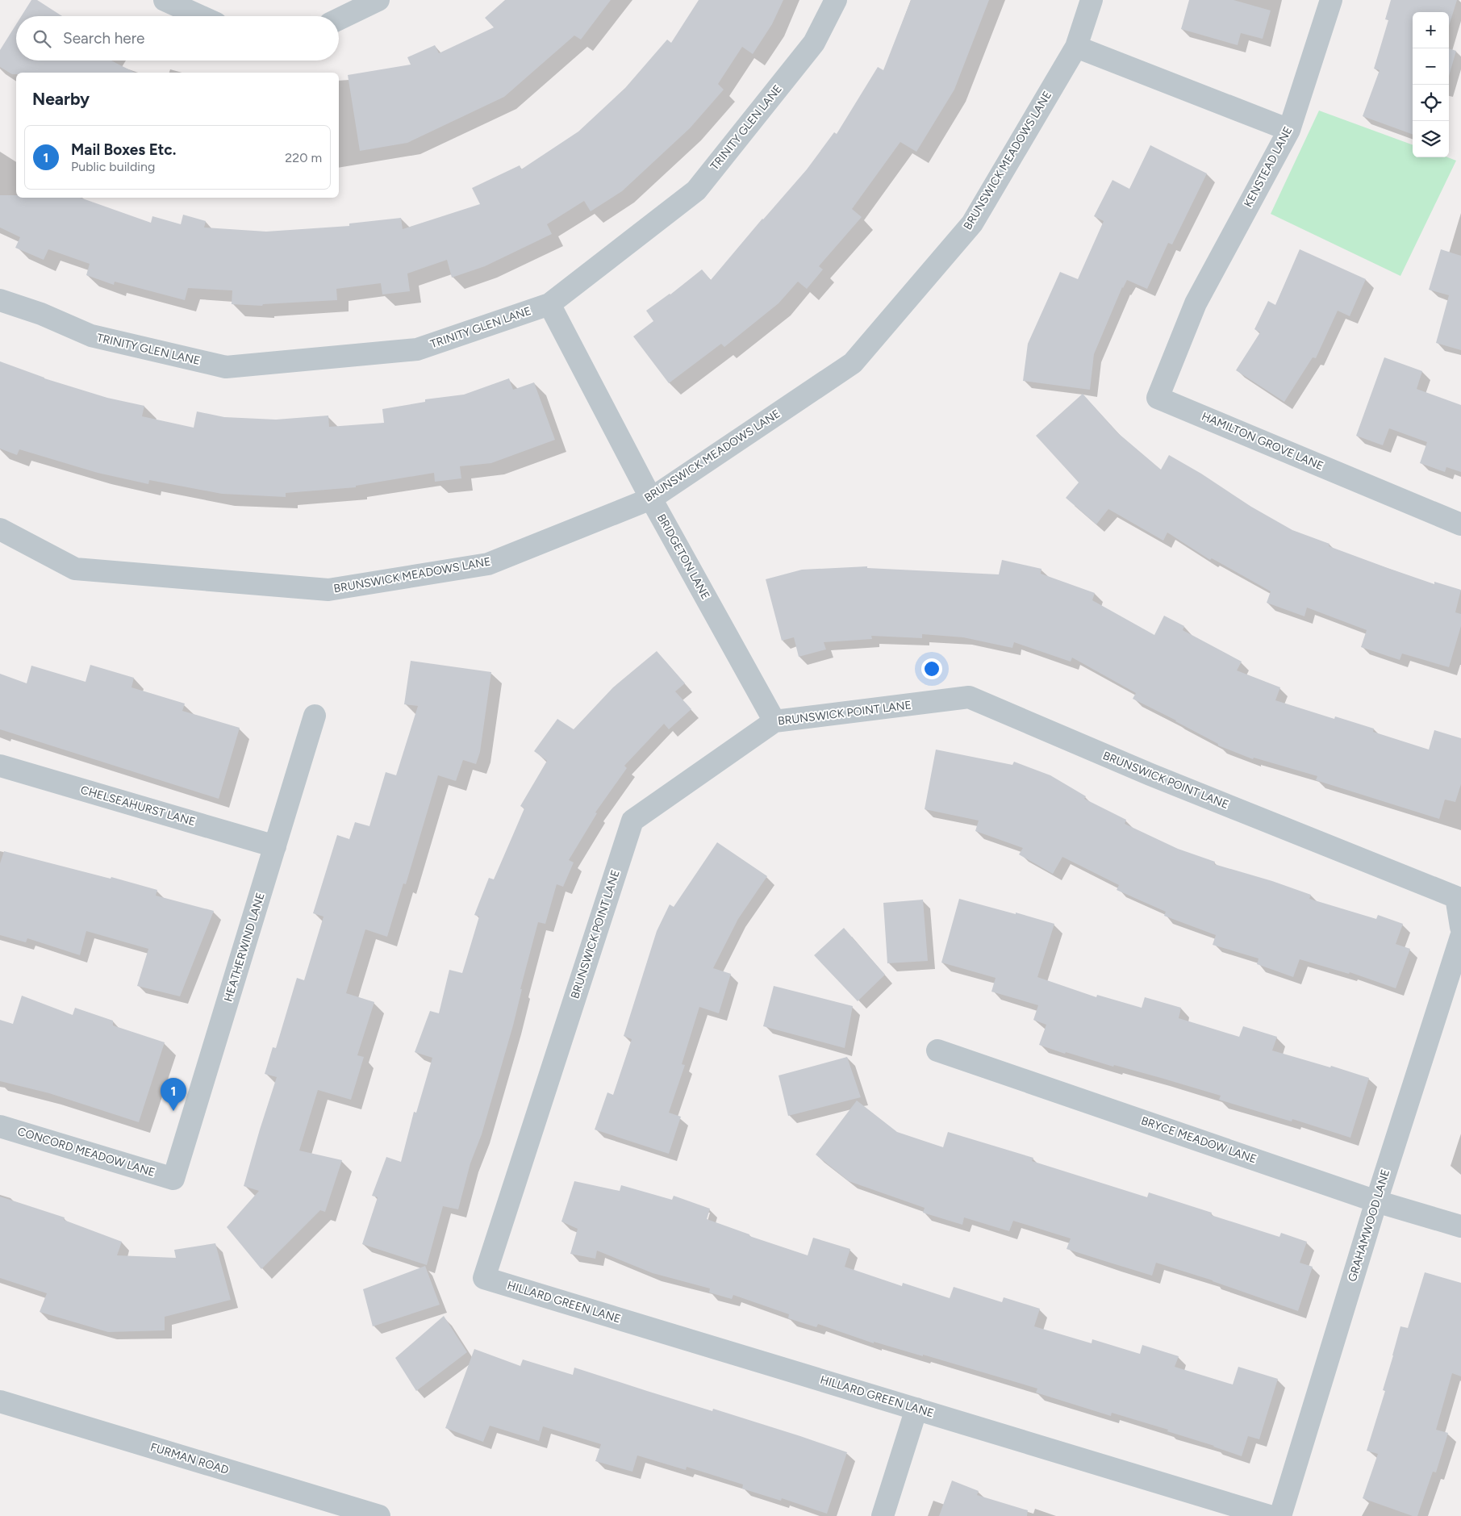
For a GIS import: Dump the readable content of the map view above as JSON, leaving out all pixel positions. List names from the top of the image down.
{
  "streets": {
    "street": [
      "TRINITY GLEN LANE",
      "BRUNSWICK MEADOWS LANE",
      "KENSTEAD LANE",
      "HAMILTON GROVE LANE",
      "BRIDGETON LANE",
      "BRUNSWICK POINT LANE",
      "CHELSEAHURST LANE",
      "HEATHERWIND LANE",
      "BRYCE MEADOW LANE",
      "CONCORD MEADOW LANE",
      "GRAHAMWOOD LANE",
      "HILLARD GREEN LANE",
      "FURMAN ROAD"
    ]
  },
  "crossings": [
    ["TRINITY GLEN LANE", "BRIDGETON LANE"],
    ["BRUNSWICK MEADOWS LANE", "BRIDGETON LANE"],
    ["KENSTEAD LANE", "HAMILTON GROVE LANE"],
    ["BRIDGETON LANE", "BRUNSWICK POINT LANE"],
    ["BRUNSWICK POINT LANE", "HILLARD GREEN LANE"],
    ["CHELSEAHURST LANE", "HEATHERWIND LANE"],
    ["HEATHERWIND LANE", "CONCORD MEADOW LANE"],
    ["BRYCE MEADOW LANE", "GRAHAMWOOD LANE"]
  ],
  "page": {
    "map_buttons": ["+", "−"],
    "search": "Search here",
    "heading": "Nearby",
    "list": [
      {
        "mark": "1",
        "name": "Mail Boxes Etc.",
        "note": "Public building",
        "value": "220 m"
      }
    ],
    "pins": "1"
  }
}
